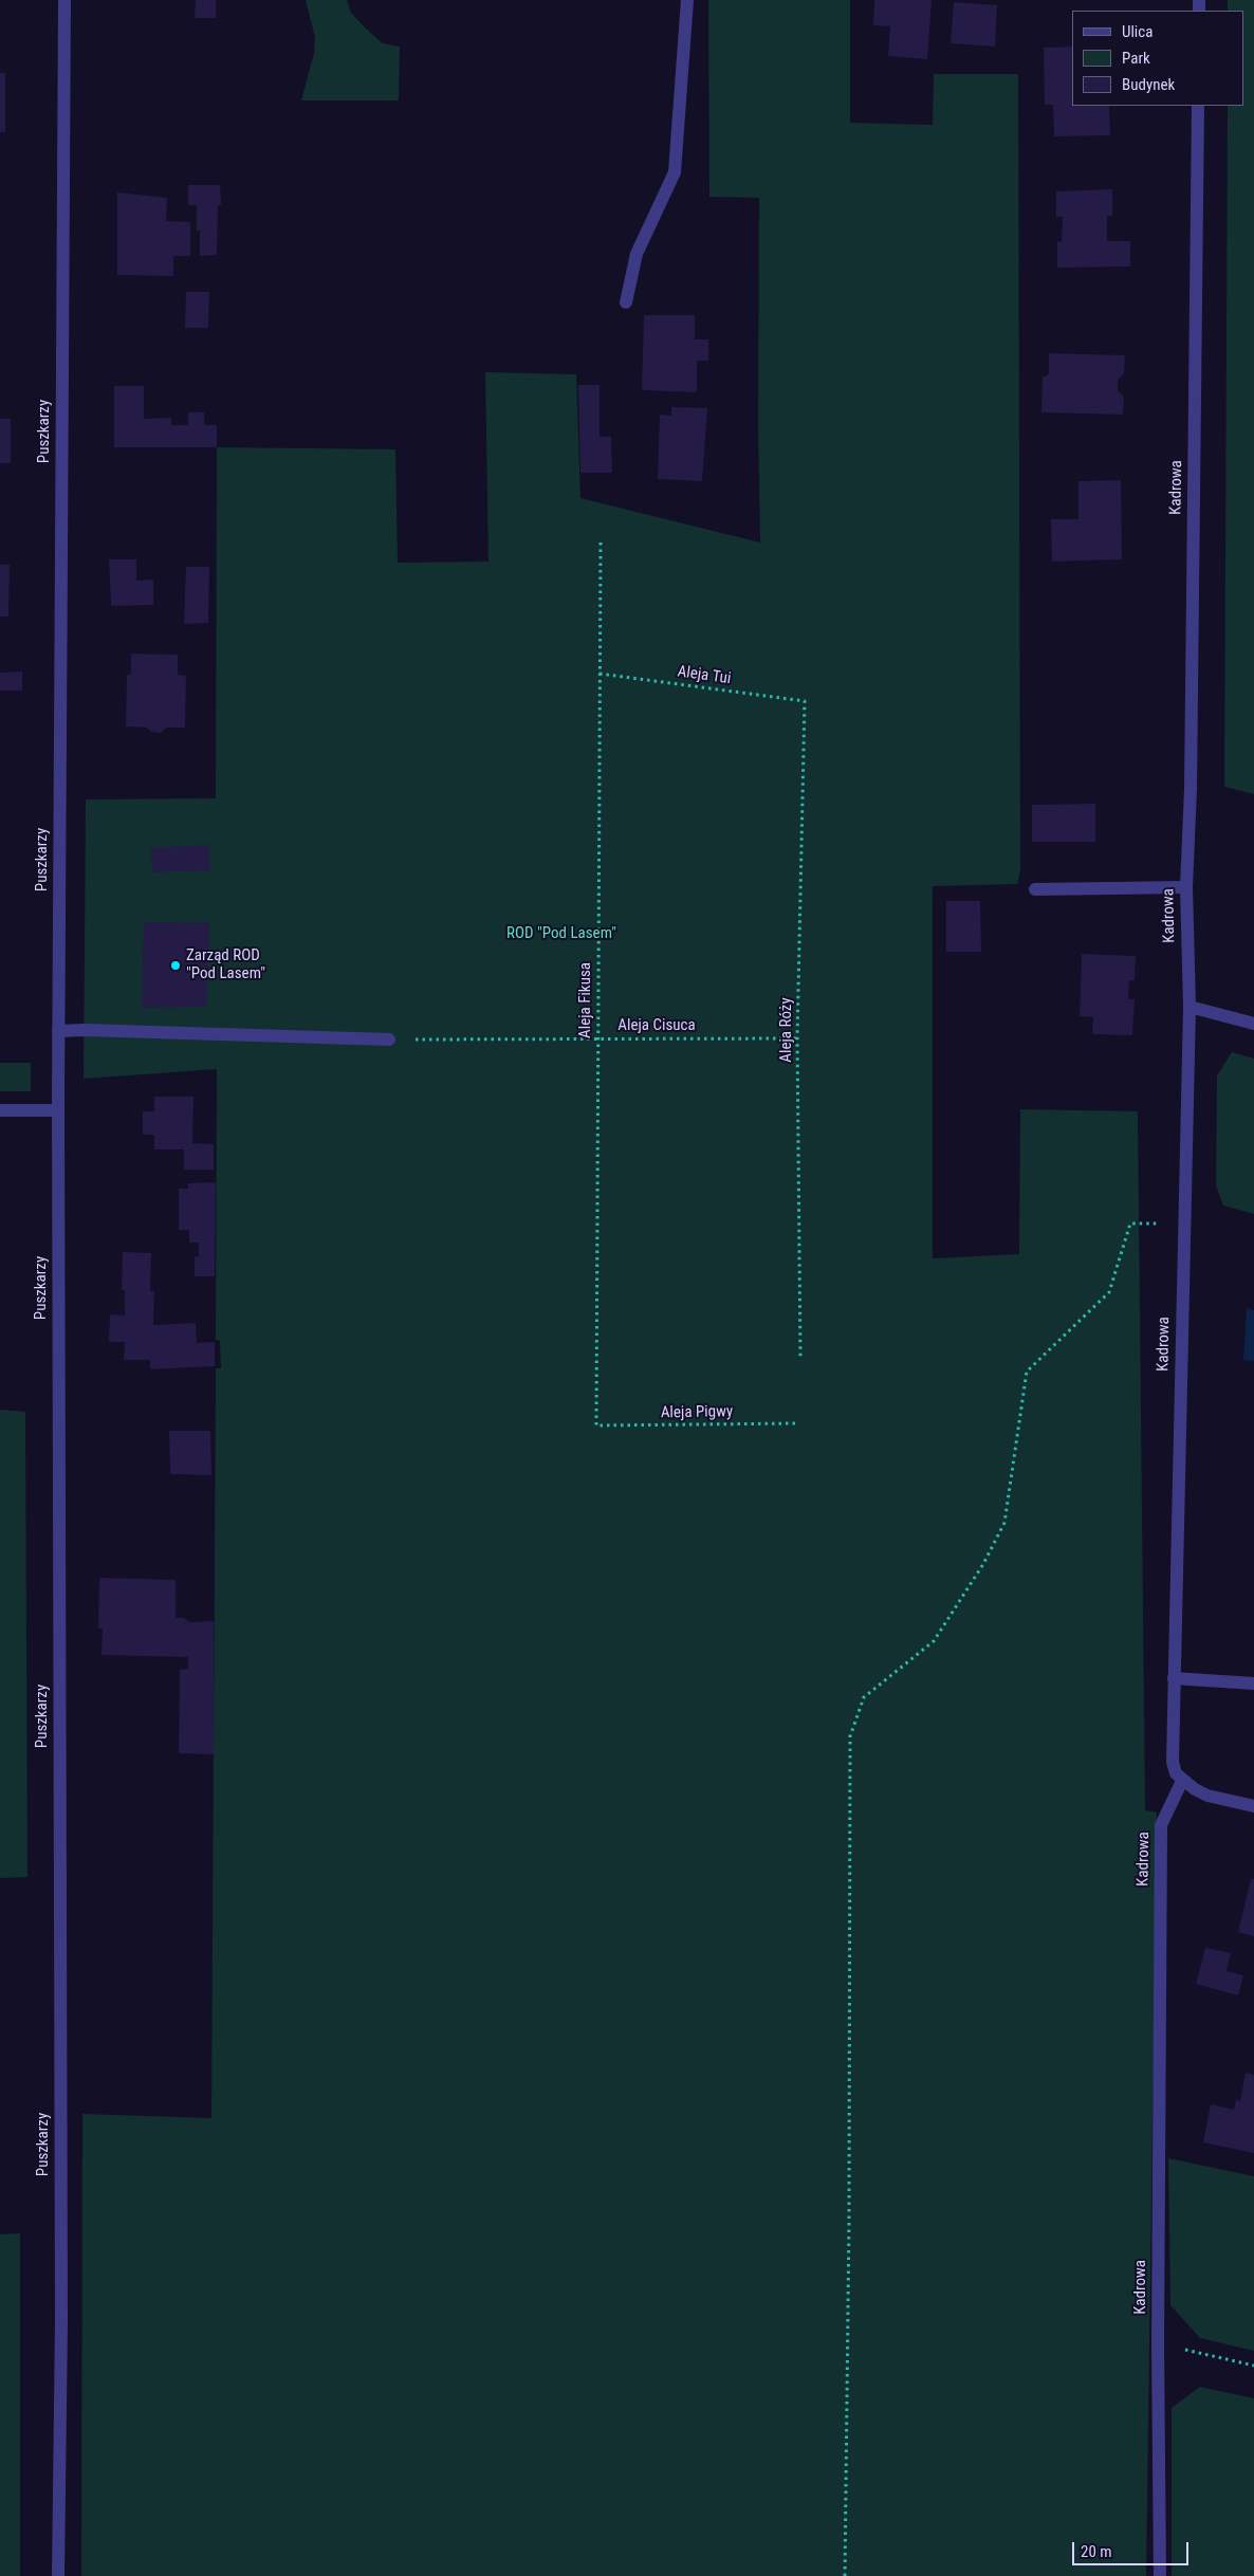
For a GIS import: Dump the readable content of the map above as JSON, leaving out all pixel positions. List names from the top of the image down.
{
  "streets": {
    "street": ["Puszkarzy", "Kadrowa"],
    "path": [
      "Aleja Tui",
      "Aleja Fikusa",
      "Aleja Cisuca",
      "Aleja Róży",
      "Aleja Pigwy"
    ]
  },
  "crossings": [
    ["Aleja Tui", "Aleja Fikusa"],
    ["Aleja Tui", "Aleja Róży"],
    ["Aleja Fikusa", "Aleja Cisuca"],
    ["Aleja Fikusa", "Aleja Pigwy"],
    ["Aleja Cisuca", "Aleja Róży"]
  ],
  "parks": ["ROD \"Pod Lasem\""],
  "places": ["Zarząd ROD \"Pod Lasem\""],
  "legend": ["Ulica", "Park", "Budynek"],
  "scale_bar": "20 m"
}
